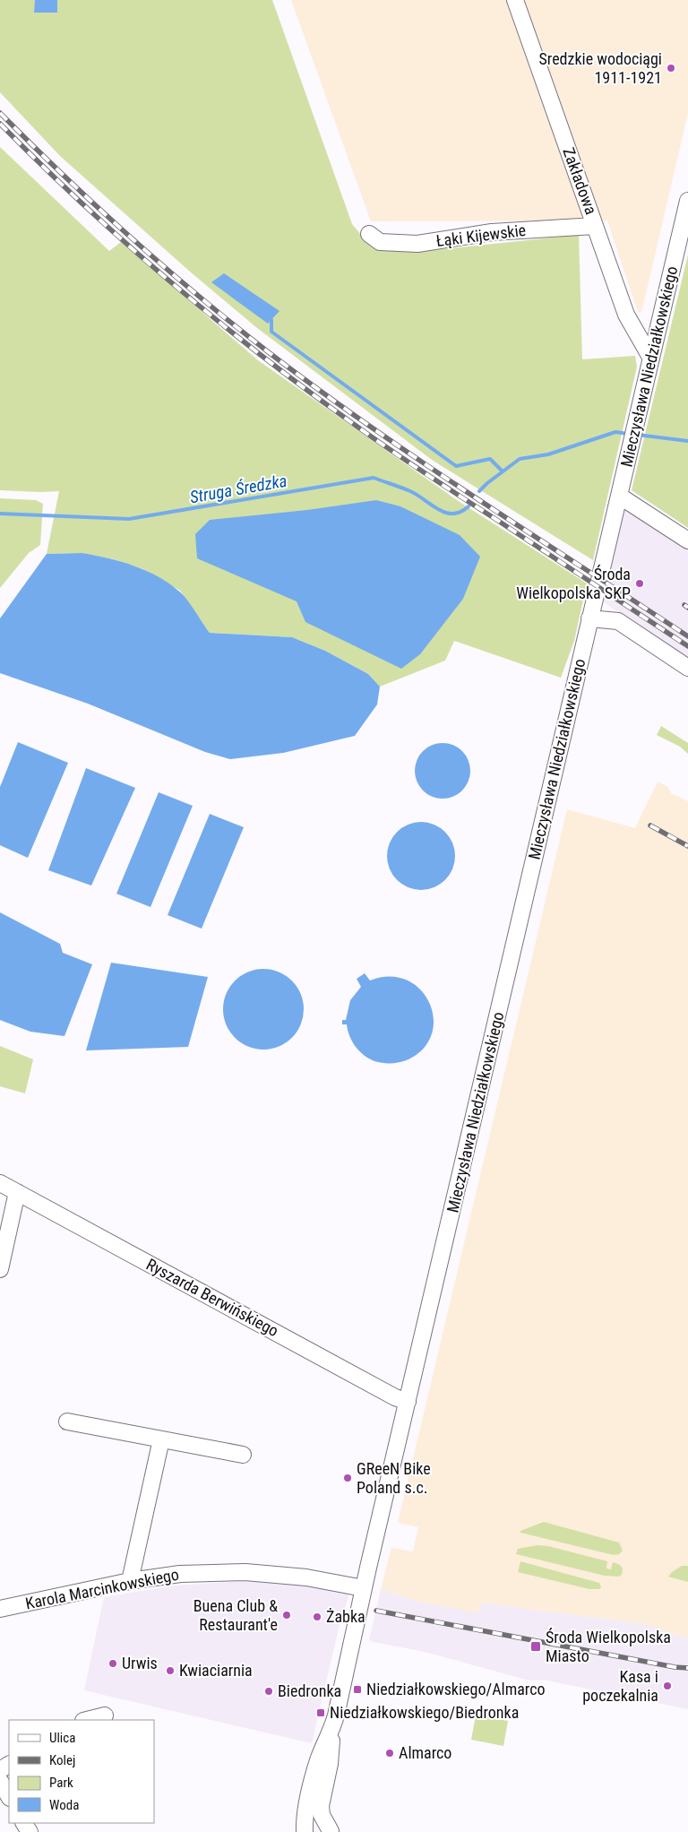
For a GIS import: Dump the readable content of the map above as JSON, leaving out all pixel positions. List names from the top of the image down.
{
  "streets": {
    "street": [
      "Zakładowa",
      "Łąki Kijewskie",
      "Mieczysława Niedziałkowskiego",
      "Ryszarda Berwińskiego",
      "Karola Marcinkowskiego"
    ]
  },
  "crossings": [
    ["Zakładowa", "Łąki Kijewskie"],
    ["Zakładowa", "Mieczysława Niedziałkowskiego"],
    ["Mieczysława Niedziałkowskiego", "Ryszarda Berwińskiego"],
    ["Mieczysława Niedziałkowskiego", "Karola Marcinkowskiego"]
  ],
  "water": ["Struga Średzka"],
  "places": {
    "other": [
      "Sredzkie wodociągi 1911-1921",
      "Środa Wielkopolska SKP",
      "GReeN Bike Poland s.c.",
      "Buena Club & Restaurant'e",
      "Żabka",
      "Urwis",
      "Kwiaciarnia",
      "Kasa i poczekalnia",
      "Biedronka",
      "Almarco"
    ],
    "transit": ["Środa Wielkopolska Miasto", "Niedziałkowskiego/Almarco", "Niedziałkowskiego/Biedronka"]
  },
  "legend": [
    "Ulica",
    "Kolej",
    "Park",
    "Woda"
  ]
}
